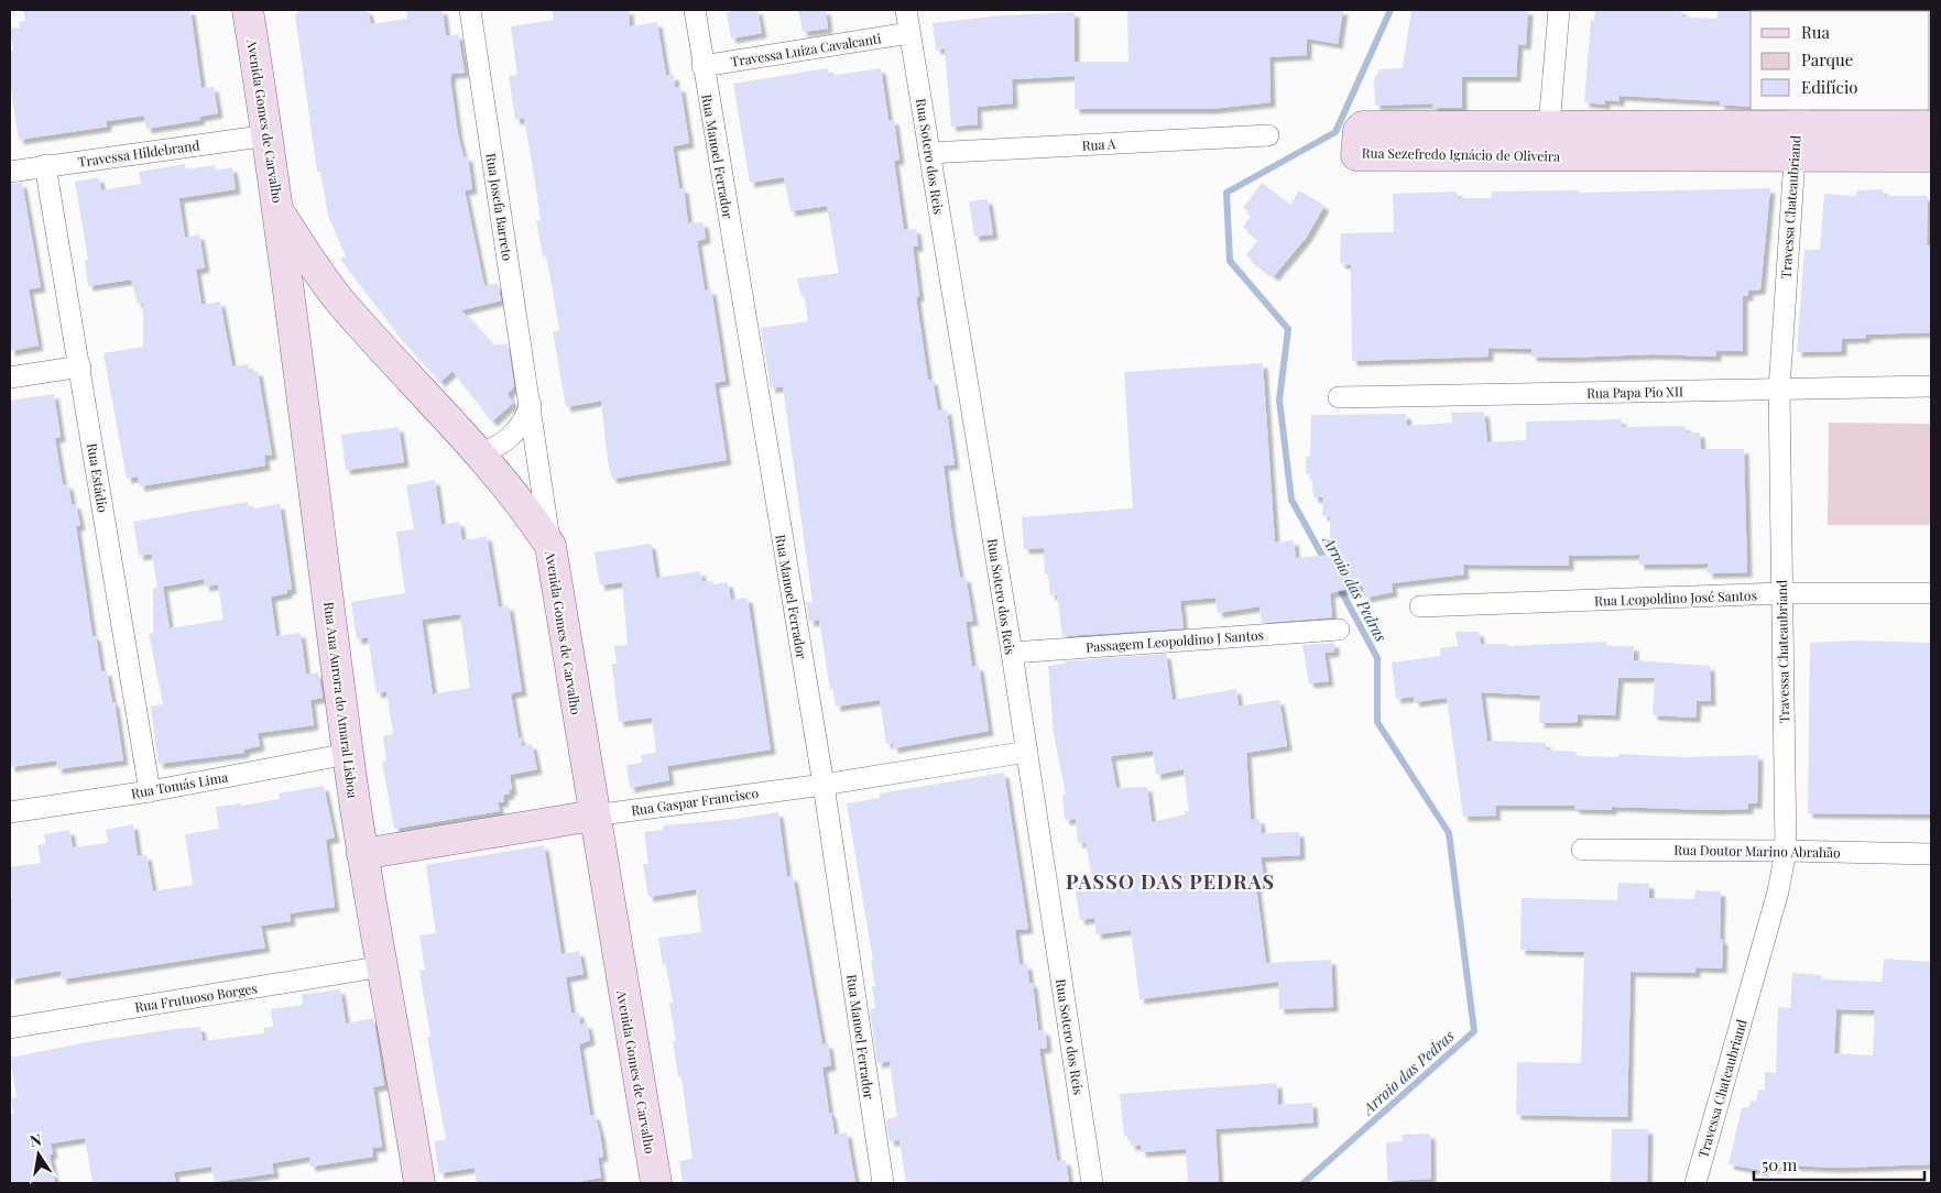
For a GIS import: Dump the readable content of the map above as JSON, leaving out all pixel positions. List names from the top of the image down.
{
  "streets": {
    "street": [
      "Travessa Luiza Cavalcanti",
      "Avenida Gomes de Carvalho",
      "Rua A",
      "Travessa Hildebrand",
      "Rua Sezefredo Ignácio de Oliveira",
      "Rua Manoel Ferrador",
      "Rua Sotero dos Reis",
      "Rua Josefa Barreto",
      "Travessa Chateaubriand",
      "Rua Papa Pio XII",
      "Rua Estádio",
      "Rua Leopoldino José Santos",
      "Passagem Leopoldino J Santos",
      "Rua Ana Aurora do Amaral Lisboa",
      "Rua Tomás Lima",
      "Rua Gaspar Francisco",
      "Rua Doutor Marino Abrahão",
      "Rua Frutuoso Borges"
    ]
  },
  "crossings": [
    ["Travessa Luiza Cavalcanti", "Rua Manoel Ferrador"],
    ["Travessa Luiza Cavalcanti", "Rua Sotero dos Reis"],
    ["Avenida Gomes de Carvalho", "Travessa Hildebrand"],
    ["Avenida Gomes de Carvalho", "Rua Josefa Barreto"],
    ["Avenida Gomes de Carvalho", "Rua Ana Aurora do Amaral Lisboa"],
    ["Avenida Gomes de Carvalho", "Rua Gaspar Francisco"],
    ["Rua A", "Rua Sotero dos Reis"],
    ["Travessa Hildebrand", "Rua Estádio"],
    ["Rua Sezefredo Ignácio de Oliveira", "Travessa Chateaubriand"],
    ["Rua Manoel Ferrador", "Rua Gaspar Francisco"],
    ["Rua Sotero dos Reis", "Passagem Leopoldino J Santos"],
    ["Rua Sotero dos Reis", "Rua Gaspar Francisco"],
    ["Travessa Chateaubriand", "Rua Papa Pio XII"],
    ["Travessa Chateaubriand", "Rua Leopoldino José Santos"],
    ["Travessa Chateaubriand", "Rua Doutor Marino Abrahão"],
    ["Rua Estádio", "Rua Tomás Lima"],
    ["Rua Ana Aurora do Amaral Lisboa", "Rua Tomás Lima"],
    ["Rua Ana Aurora do Amaral Lisboa", "Rua Gaspar Francisco"],
    ["Rua Ana Aurora do Amaral Lisboa", "Rua Frutuoso Borges"]
  ],
  "districts": ["PASSO DAS PEDRAS"],
  "water": ["Arroio das Pedras"],
  "legend": ["Rua", "Parque", "Edifício"],
  "scale_bar": "50 m",
  "north": "top"
}
